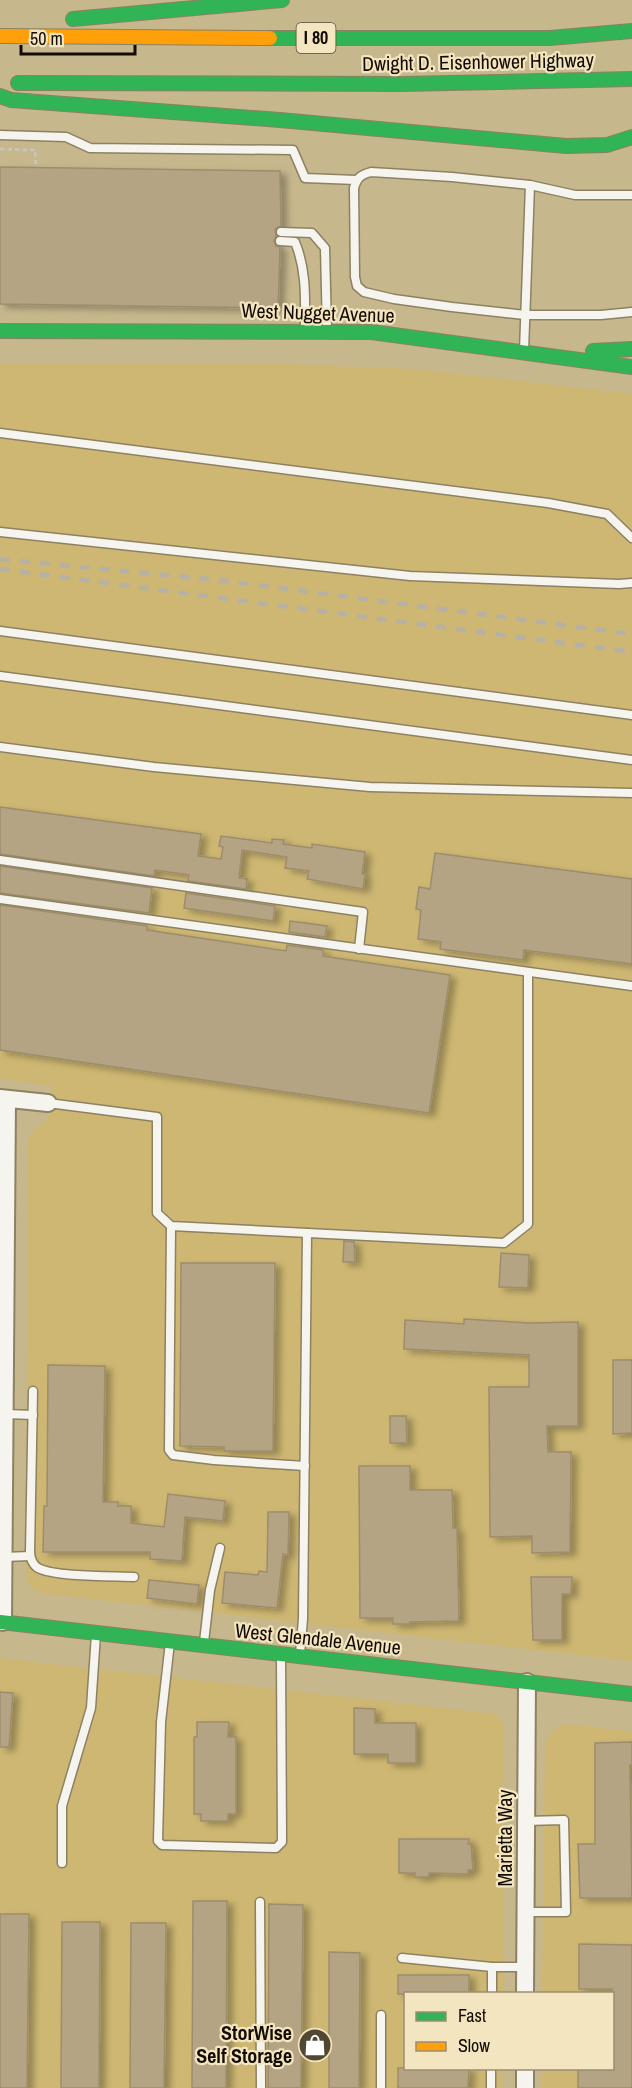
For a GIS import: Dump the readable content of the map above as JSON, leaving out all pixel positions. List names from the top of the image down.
{
  "streets": {
    "main road": [
      "I 80",
      "Dwight D. Eisenhower Highway",
      "West Nugget Avenue",
      "West Glendale Avenue"
    ],
    "street": ["Marietta Way"]
  },
  "crossings": [
    ["West Glendale Avenue", "Marietta Way"]
  ],
  "places": {
    "shop": ["StorWise Self Storage"]
  },
  "legend": ["Fast", "Slow"],
  "scale_bar": "50 m"
}
